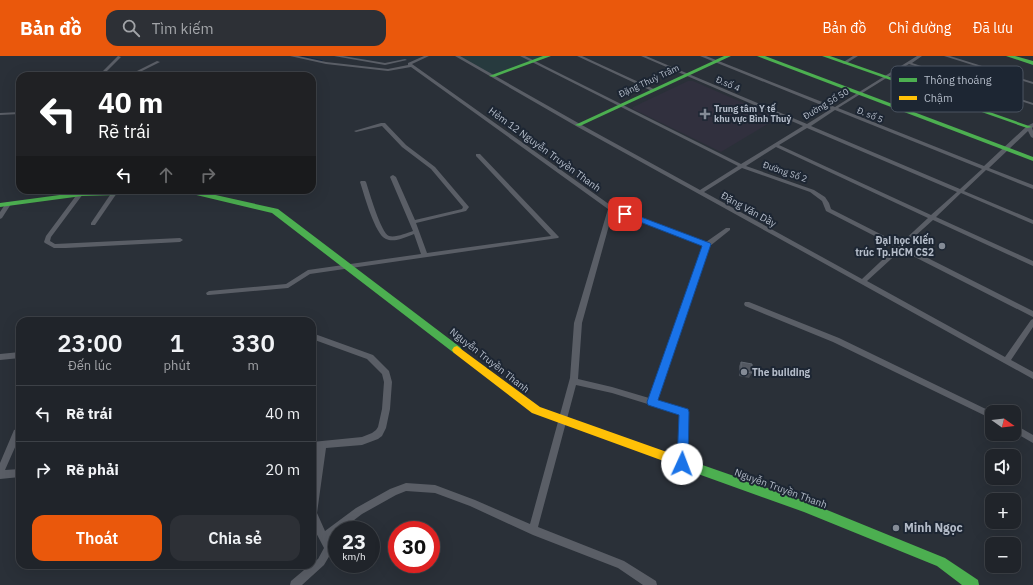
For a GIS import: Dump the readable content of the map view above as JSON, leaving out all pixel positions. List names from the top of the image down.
{
  "streets": {
    "street": [
      "Đặng Thuỳ Trâm",
      "Đ.số 4",
      "Đường Số 50",
      "Đ. số 5",
      "Hẻm 12 Nguyễn Truyền Thanh",
      "Đường Số 2",
      "Đặng Văn Dầy",
      "Nguyễn Truyền Thanh"
    ]
  },
  "crossings": [
    ["Đặng Thuỳ Trâm", "Đ.số 4"],
    ["Đặng Thuỳ Trâm", "Đ. số 5"],
    ["Đặng Thuỳ Trâm", "Đường Số 2"],
    ["Đặng Thuỳ Trâm", "Đặng Văn Dầy"],
    ["Đ.số 4", "Đường Số 50"],
    ["Đường Số 50", "Đ. số 5"],
    ["Đường Số 50", "Đường Số 2"],
    ["Đường Số 50", "Đặng Văn Dầy"]
  ],
  "places": {
    "health": ["Trung tâm Y tế khu vực Bình Thuỷ"],
    "other": ["Đại học Kiến trúc Tp.HCM CS2", "The building", "Minh Ngọc"]
  },
  "legend": ["Thông thoáng", "Chậm"],
  "north": "right",
  "page": {
    "header": "Bản đồ",
    "search": "Tìm kiếm",
    "nav": ["Bản đồ", "Chỉ đường", "Đã lưu"],
    "turn": ["40 m", "Rẽ trái"],
    "eta": [
      "23:00",
      "Đến lúc",
      "1",
      "phút",
      "330",
      "m"
    ],
    "list": [
      {
        "name": "Rẽ trái",
        "value": "40 m"
      },
      {
        "name": "Rẽ phải",
        "value": "20 m"
      }
    ],
    "map_buttons": ["+", "−"],
    "buttons": ["Thoát", "Chia sẻ"],
    "speed": "23 km/h",
    "limit": "30"
  }
}
